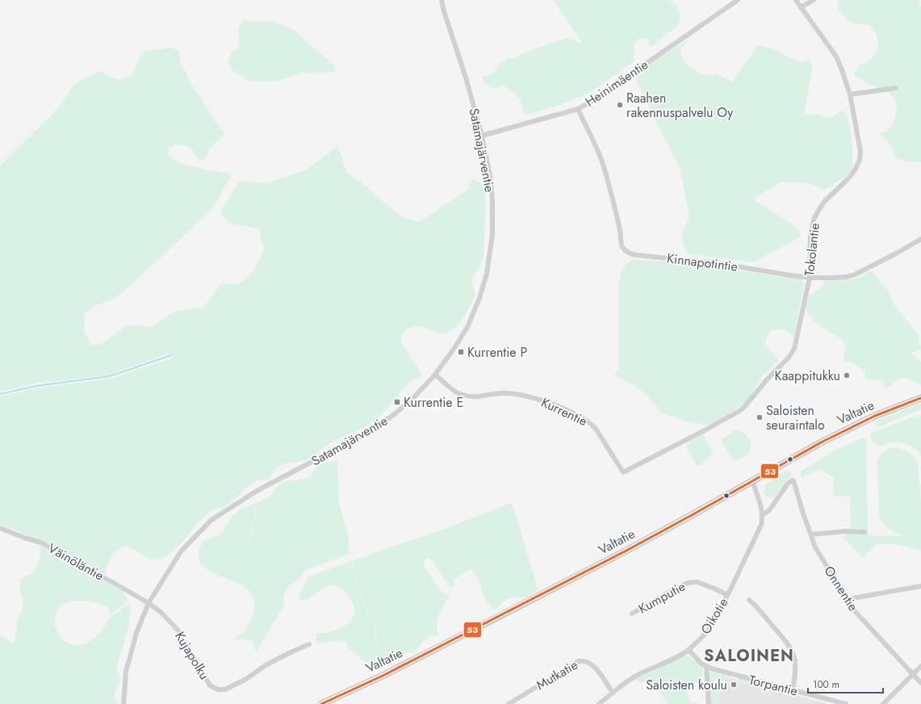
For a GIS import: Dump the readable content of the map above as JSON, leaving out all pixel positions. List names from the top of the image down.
{
  "streets": {
    "highway": ["Valtatie"],
    "street": [
      "Heinimäentie",
      "Satamajärventie",
      "Tokolantie",
      "Kinnapotintie",
      "Kurrentie",
      "Väinöläntie",
      "Onnentie",
      "Kumputie",
      "Oikotie",
      "Kujapolku",
      "Mutkatie",
      "Torpantie"
    ]
  },
  "crossings": [
    ["Heinimäentie", "Satamajärventie"],
    ["Heinimäentie", "Kinnapotintie"],
    ["Satamajärventie", "Kurrentie"],
    ["Satamajärventie", "Väinöläntie"],
    ["Satamajärventie", "Kujapolku"],
    ["Tokolantie", "Kinnapotintie"],
    ["Tokolantie", "Kurrentie"],
    ["Valtatie", "Oikotie"],
    ["Väinöläntie", "Kujapolku"],
    ["Onnentie", "Oikotie"],
    ["Kumputie", "Oikotie"],
    ["Oikotie", "Mutkatie"],
    ["Oikotie", "Torpantie"]
  ],
  "districts": ["SALOINEN"],
  "places": {
    "other": [
      "Raahen rakennuspalvelu Oy",
      "Kaappitukku",
      "Saloisten seuraintalo",
      "Saloisten koulu"
    ],
    "transit": ["Kurrentie P", "Kurrentie E"]
  },
  "lines": ["transit line 53"],
  "scale_bar": "100 m"
}
